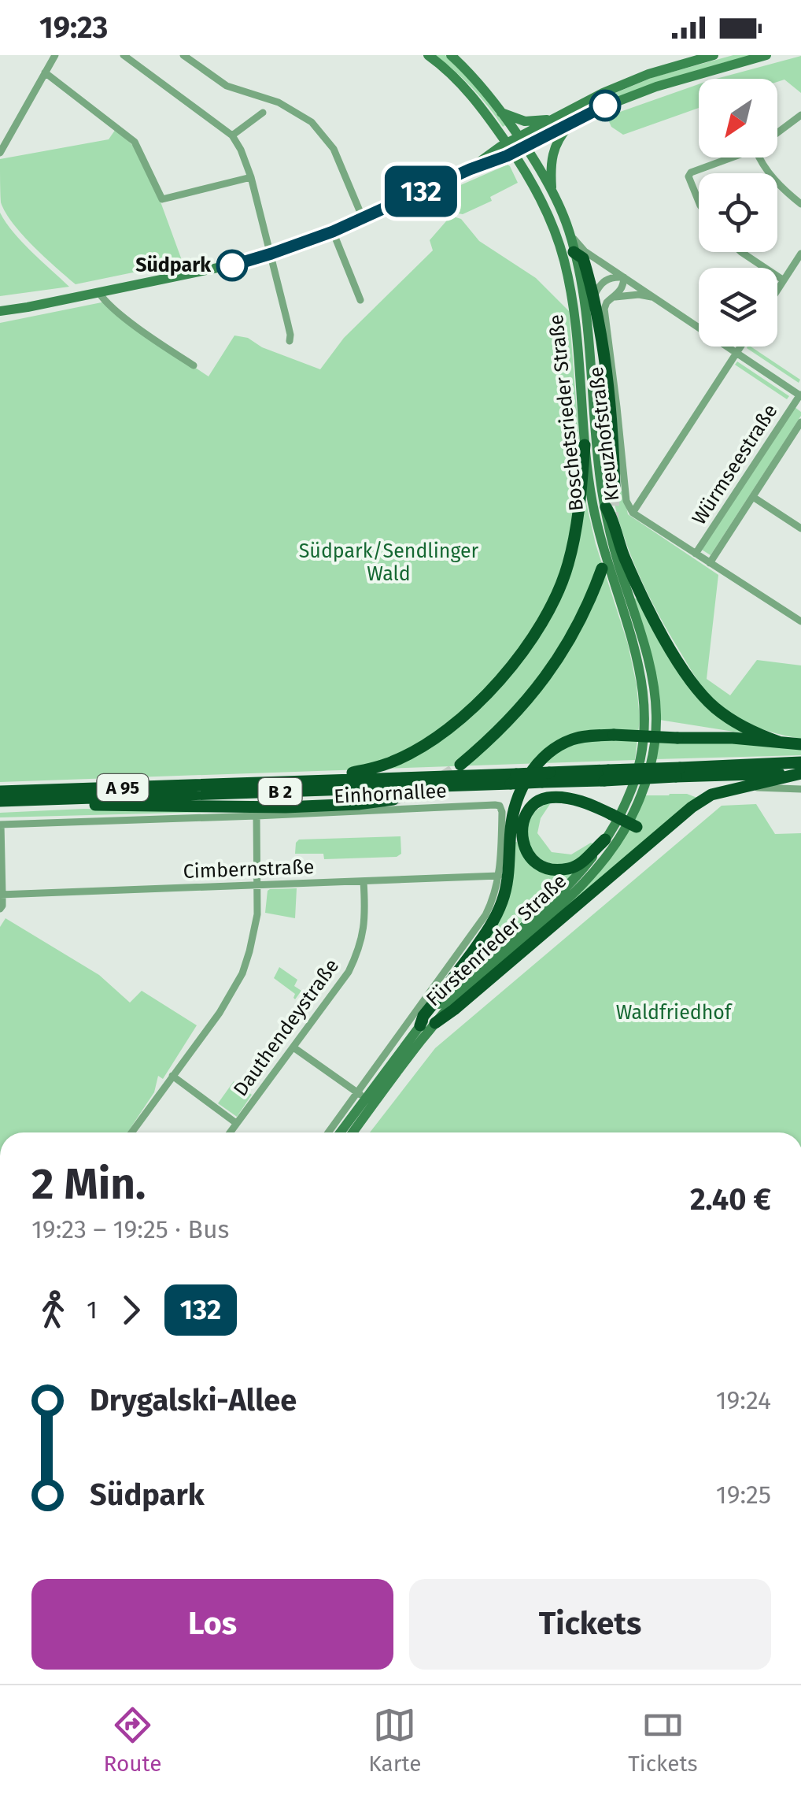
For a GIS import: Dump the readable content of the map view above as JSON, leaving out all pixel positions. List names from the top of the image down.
{
  "streets": {
    "highway": ["A 95", "B 2"],
    "main road": ["Boschetsrieder Straße", "Fürstenrieder Straße"],
    "street": [
      "Kreuzhofstraße",
      "Würmseestraße",
      "Einhornallee",
      "Cimbernstraße",
      "Dauthendeystraße"
    ]
  },
  "crossings": [
    ["Boschetsrieder Straße", "Fürstenrieder Straße"],
    ["Kreuzhofstraße", "Würmseestraße"],
    ["A 95", "B 2"],
    ["Einhornallee", "Fürstenrieder Straße"],
    ["Cimbernstraße", "Fürstenrieder Straße"],
    ["Cimbernstraße", "Dauthendeystraße"]
  ],
  "parks": ["Südpark/Sendlinger Wald", "Waldfriedhof"],
  "places": ["Südpark"],
  "lines": ["bus line 132"],
  "north": "bottom left",
  "page": {
    "status": "19:23",
    "on_map": "132",
    "heading": ["2 Min.", "19:23 – 19:25 · Bus", "2.40 €"],
    "legs": ["1", "132"],
    "list": [
      {
        "name": "Drygalski-Allee",
        "value": "19:24"
      },
      {
        "name": "Südpark",
        "value": "19:25"
      }
    ],
    "buttons": ["Los", "Tickets"],
    "tabs": ["Route", "Karte", "Tickets"]
  }
}
